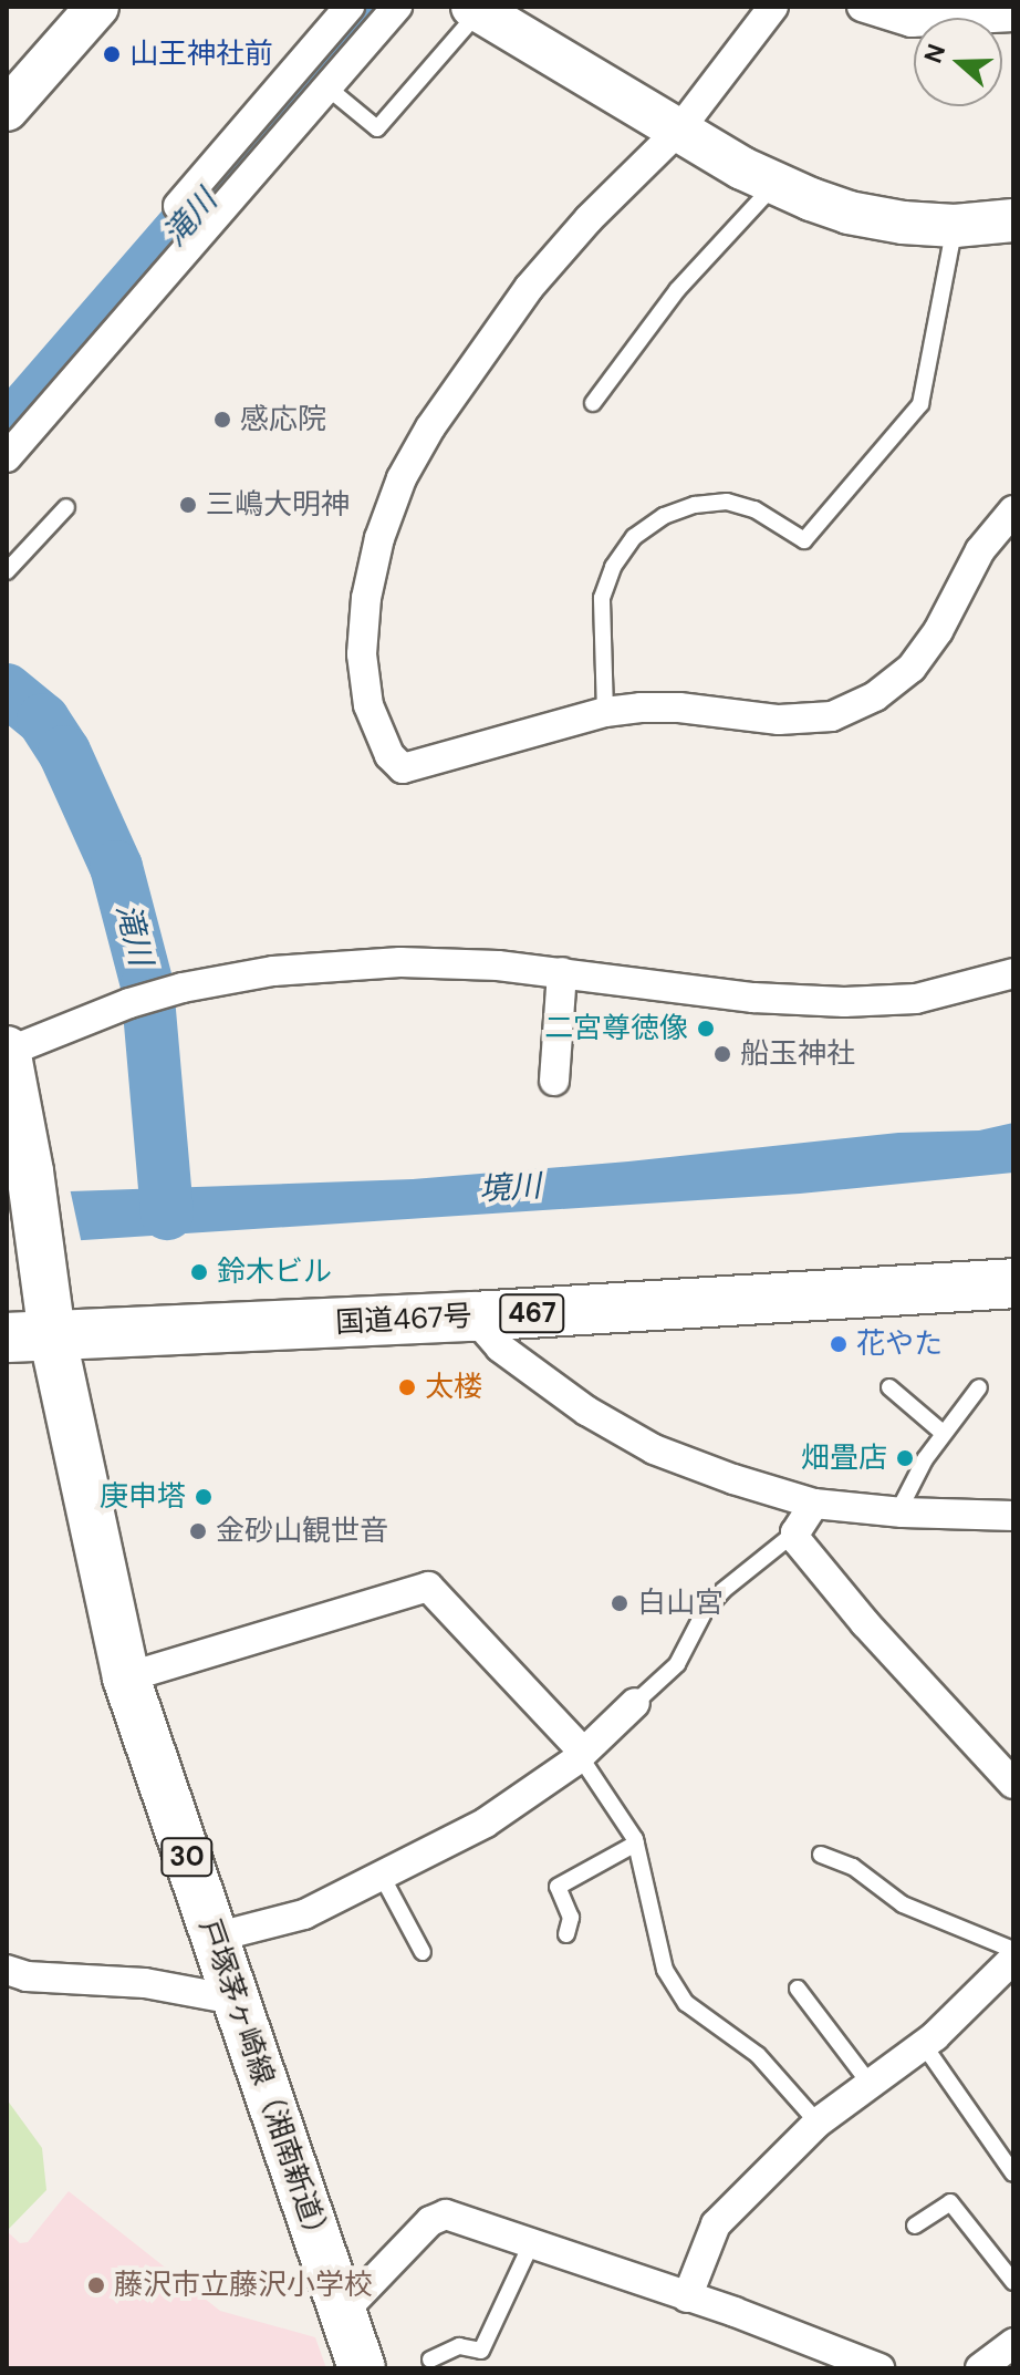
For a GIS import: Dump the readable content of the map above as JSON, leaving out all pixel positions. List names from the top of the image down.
{
  "streets": {
    "highway": ["467", "国道467号"],
    "main road": ["30", "戸塚茅ヶ崎線（湘南新道）"]
  },
  "crossings": [
    ["国道467号", "30"],
    ["国道467号", "戸塚茅ヶ崎線（湘南新道）"],
    ["30", "戸塚茅ヶ崎線（湘南新道）"]
  ],
  "water": ["滝川", "境川"],
  "places": [
    "山王神社前",
    "感応院",
    "三嶋大明神",
    "二宮尊徳像",
    "船玉神社",
    "鈴木ビル",
    "花やた",
    "太楼",
    "畑畳店",
    "庚申塔",
    "金砂山観世音",
    "白山宮",
    "藤沢市立藤沢小学校"
  ],
  "north": "left"
}
